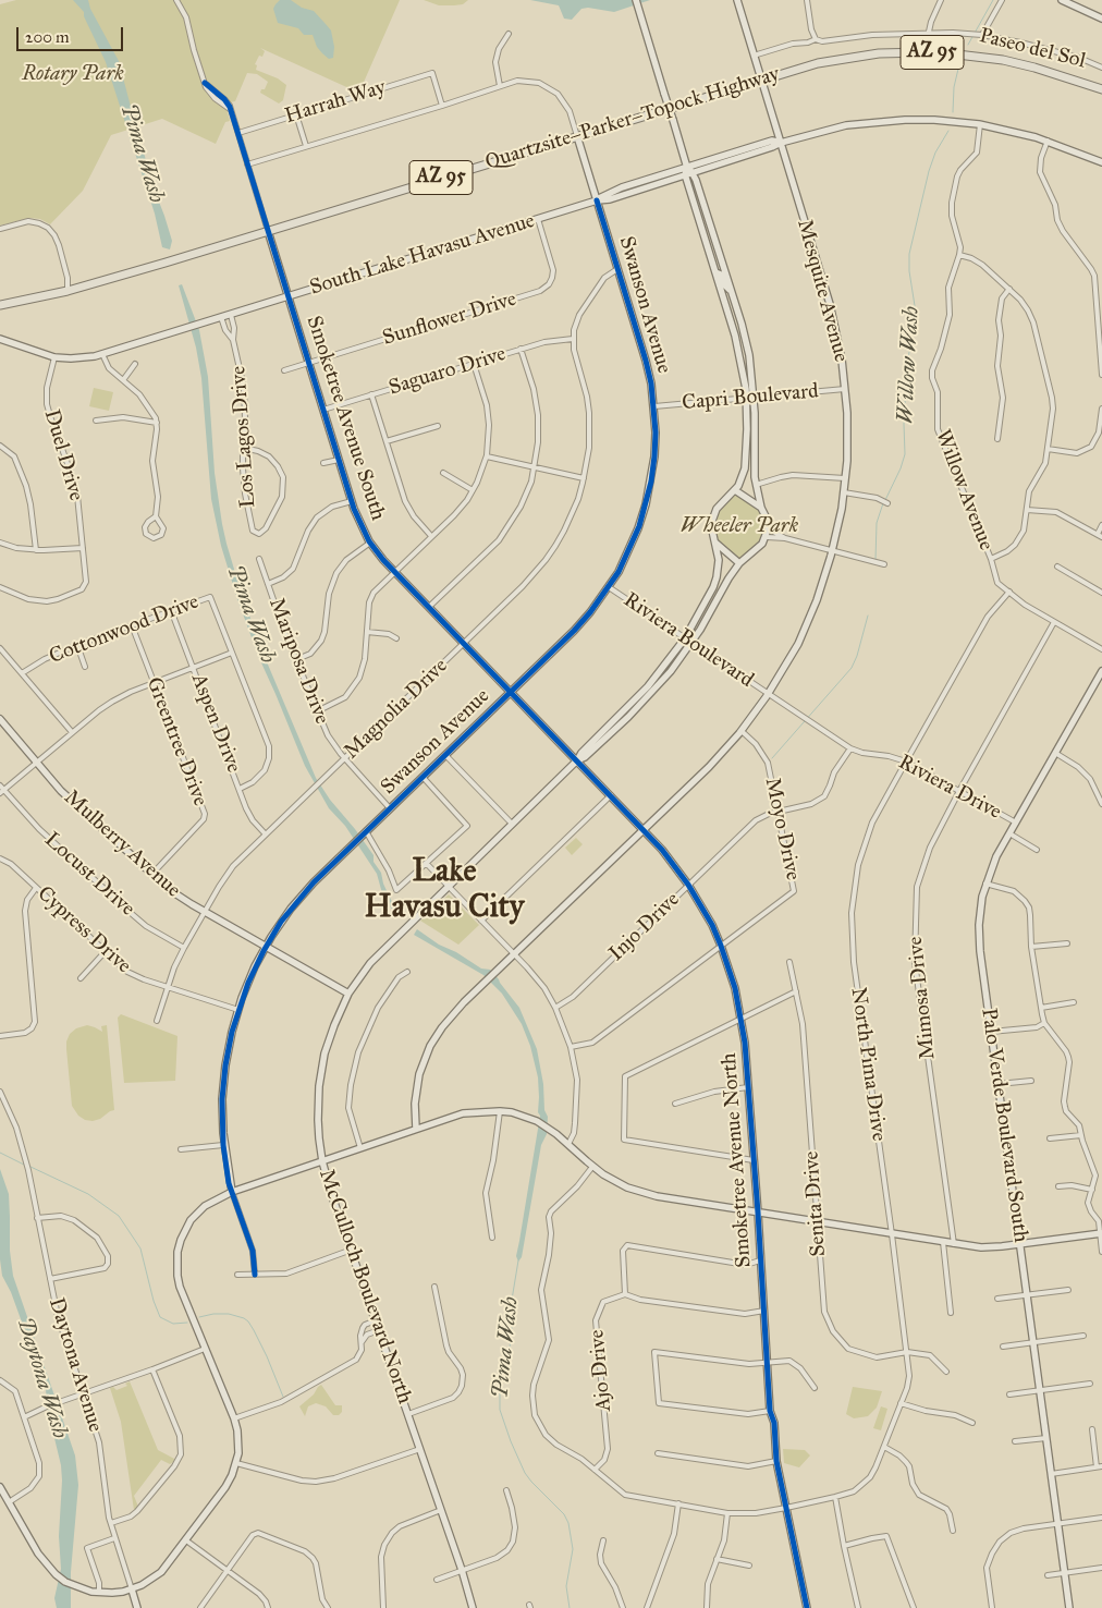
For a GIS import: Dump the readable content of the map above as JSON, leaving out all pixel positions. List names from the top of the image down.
{
  "streets": {
    "highway": ["AZ 95", "Quartzsite–Parker–Topock Highway"],
    "main road": [
      "South Lake Havasu Avenue",
      "Mesquite Avenue",
      "Swanson Avenue",
      "Smoketree Avenue South",
      "Mulberry Avenue",
      "Palo Verde Boulevard South",
      "Smoketree Avenue North",
      "McCulloch Boulevard North",
      "Daytona Avenue"
    ],
    "street": [
      "Paseo del Sol",
      "Harrah Way",
      "Sunflower Drive",
      "Saguaro Drive",
      "Capri Boulevard",
      "Los Lagos Drive",
      "Duel Drive",
      "Willow Avenue",
      "Cottonwood Drive",
      "Riviera Boulevard",
      "Mariposa Drive",
      "Magnolia Drive",
      "Aspen Drive",
      "Greentree Drive",
      "Riviera Drive",
      "Moyo Drive",
      "Locust Drive",
      "Injo Drive",
      "Cypress Drive",
      "Mimosa Drive",
      "North Pima Drive",
      "Senita Drive",
      "Ajo Drive"
    ]
  },
  "crossings": [
    ["Paseo del Sol", "Mesquite Avenue"],
    ["AZ 95", "Quartzsite–Parker–Topock Highway"],
    ["Harrah Way", "Swanson Avenue"],
    ["Harrah Way", "Smoketree Avenue South"],
    ["Quartzsite–Parker–Topock Highway", "Mesquite Avenue"],
    ["Quartzsite–Parker–Topock Highway", "Swanson Avenue"],
    ["Quartzsite–Parker–Topock Highway", "Smoketree Avenue South"],
    ["South Lake Havasu Avenue", "Mesquite Avenue"],
    ["South Lake Havasu Avenue", "Swanson Avenue"],
    ["South Lake Havasu Avenue", "Sunflower Drive"],
    ["South Lake Havasu Avenue", "Smoketree Avenue South"],
    ["South Lake Havasu Avenue", "Los Lagos Drive"],
    ["South Lake Havasu Avenue", "Duel Drive"],
    ["South Lake Havasu Avenue", "Willow Avenue"],
    ["Mesquite Avenue", "Capri Boulevard"],
    ["Mesquite Avenue", "Riviera Boulevard"],
    ["Mesquite Avenue", "Riviera Drive"],
    ["Mesquite Avenue", "Moyo Drive"],
    ["Mesquite Avenue", "Smoketree Avenue North"],
    ["Swanson Avenue", "Capri Boulevard"],
    ["Swanson Avenue", "Smoketree Avenue South"],
    ["Swanson Avenue", "Riviera Boulevard"],
    ["Swanson Avenue", "Mariposa Drive"],
    ["Swanson Avenue", "Mulberry Avenue"],
    ["Swanson Avenue", "Cypress Drive"],
    ["Sunflower Drive", "Smoketree Avenue South"],
    ["Saguaro Drive", "Smoketree Avenue South"],
    ["Saguaro Drive", "Magnolia Drive"],
    ["Smoketree Avenue South", "Magnolia Drive"],
    ["Smoketree Avenue South", "Smoketree Avenue North"],
    ["Smoketree Avenue South", "McCulloch Boulevard North"],
    ["Willow Avenue", "Mimosa Drive"],
    ["Willow Avenue", "North Pima Drive"],
    ["Cottonwood Drive", "Aspen Drive"],
    ["Cottonwood Drive", "Greentree Drive"],
    ["Riviera Boulevard", "Riviera Drive"],
    ["Mariposa Drive", "Magnolia Drive"],
    ["Magnolia Drive", "Aspen Drive"],
    ["Magnolia Drive", "Mulberry Avenue"],
    ["Magnolia Drive", "Locust Drive"],
    ["Magnolia Drive", "Cypress Drive"],
    ["Greentree Drive", "Mulberry Avenue"],
    ["Riviera Drive", "Injo Drive"],
    ["Riviera Drive", "Mimosa Drive"],
    ["Riviera Drive", "North Pima Drive"],
    ["Riviera Drive", "Palo Verde Boulevard South"],
    ["Moyo Drive", "Injo Drive"],
    ["Moyo Drive", "Smoketree Avenue North"],
    ["Mulberry Avenue", "McCulloch Boulevard North"],
    ["Injo Drive", "Smoketree Avenue North"],
    ["North Pima Drive", "Smoketree Avenue North"],
    ["North Pima Drive", "Senita Drive"],
    ["North Pima Drive", "Ajo Drive"],
    ["Smoketree Avenue North", "McCulloch Boulevard North"]
  ],
  "districts": ["Lake Havasu City"],
  "water": ["Pima Wash", "Willow Wash", "Daytona Wash"],
  "parks": ["Rotary Park", "Wheeler Park"],
  "scale_bar": "200 m"
}
